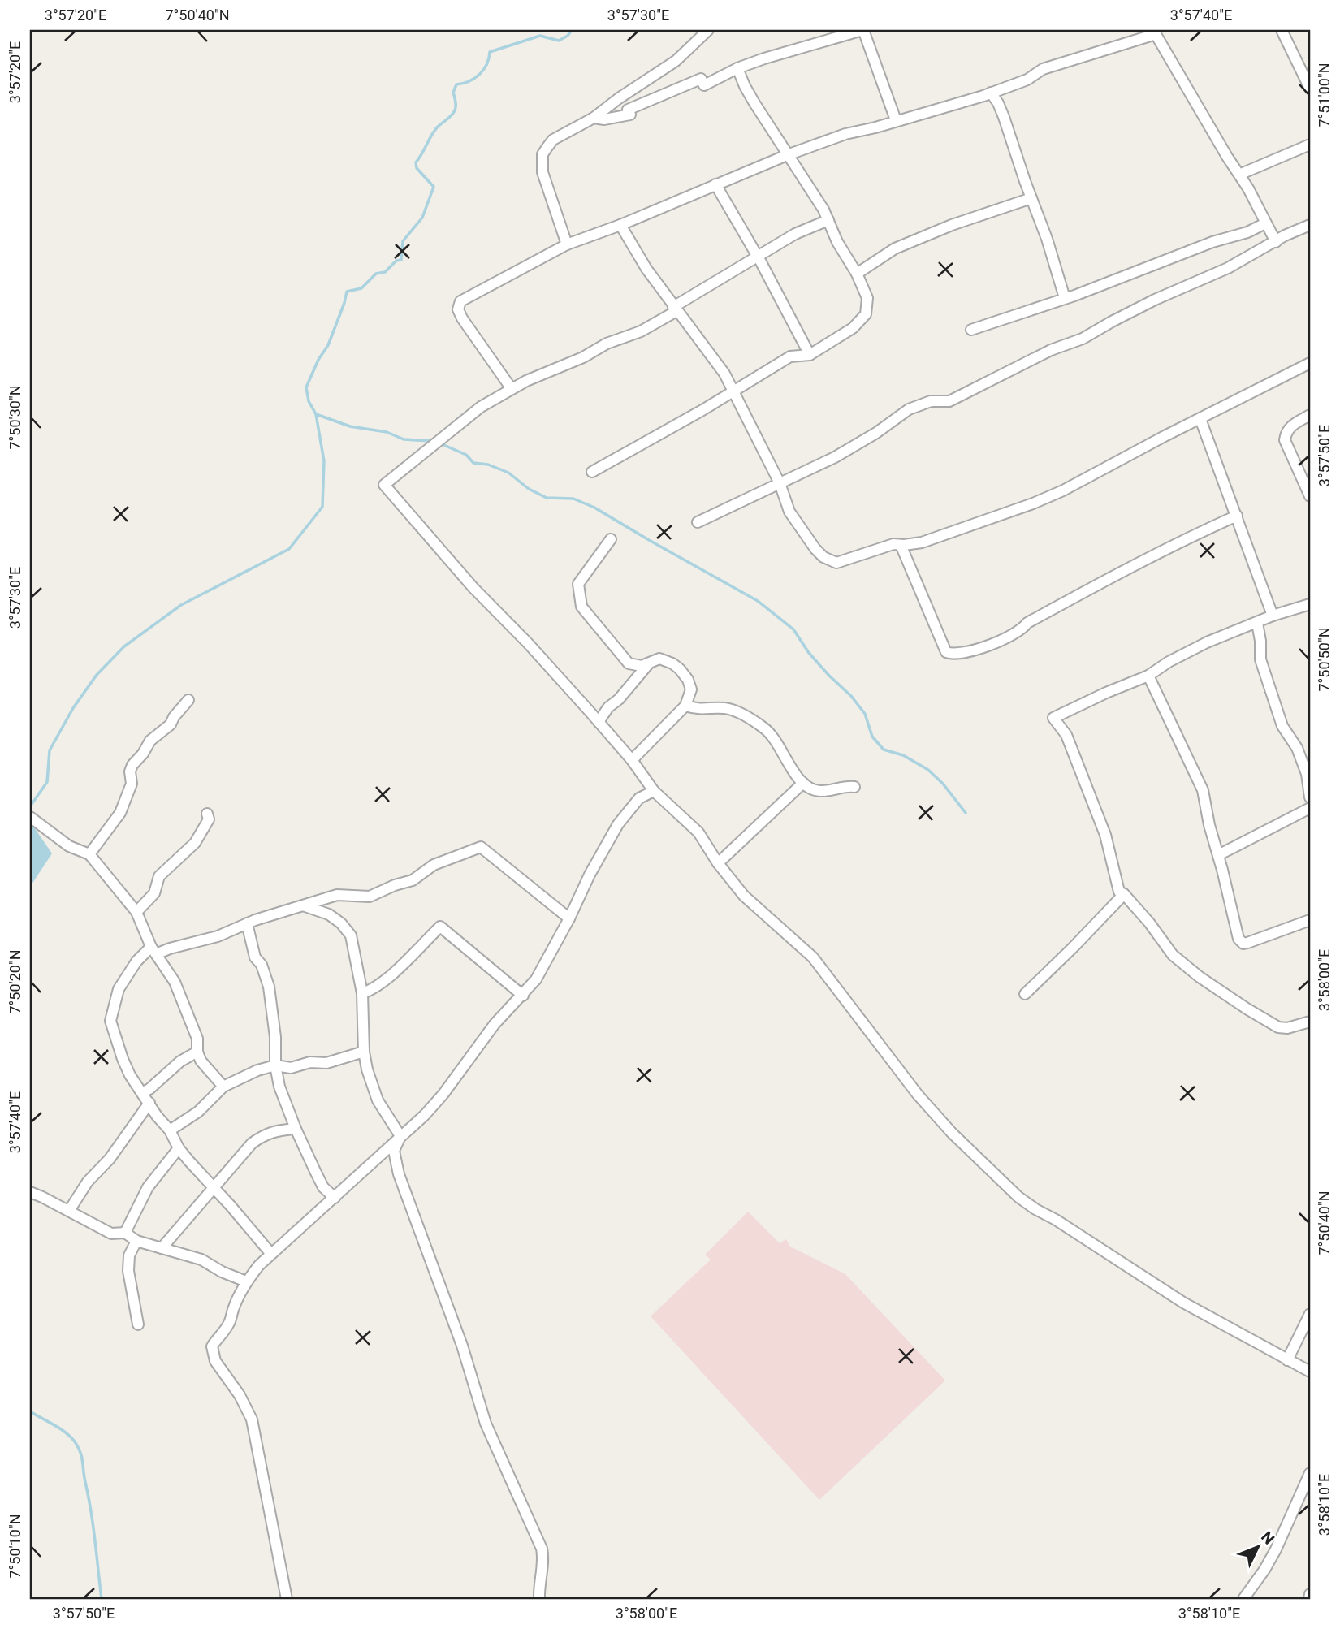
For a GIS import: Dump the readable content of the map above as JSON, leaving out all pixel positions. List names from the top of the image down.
{
  "north": "top right",
  "coordinates": [
    "3°57'20\"E",
    "7°50'40\"N",
    "3°57'30\"E",
    "3°57'40\"E",
    "7°51'00\"N",
    "7°50'30\"N",
    "3°57'50\"E",
    "7°50'50\"N",
    "3°58'00\"E",
    "7°50'20\"N",
    "3°58'10\"E",
    "7°50'10\"N"
  ]
}
